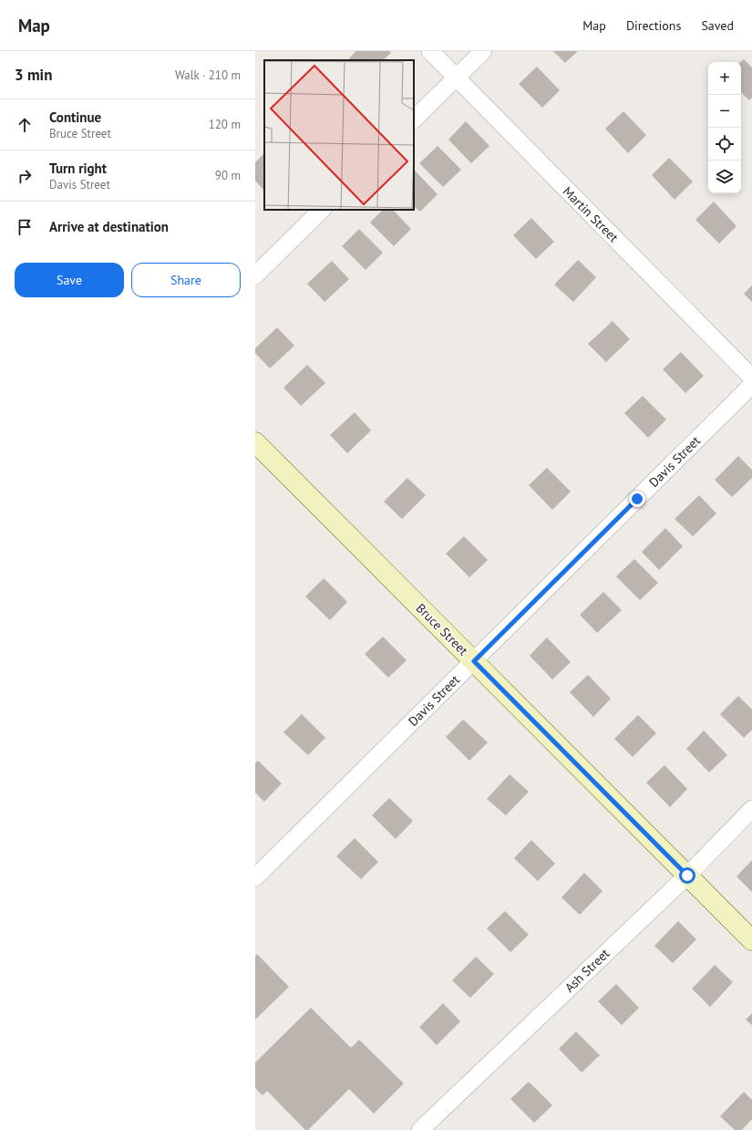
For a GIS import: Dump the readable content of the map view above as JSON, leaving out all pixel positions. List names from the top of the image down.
{
  "streets": {
    "street": [
      "Martin Street",
      "Davis Street",
      "Bruce Street",
      "Ash Street"
    ]
  },
  "crossings": [
    ["Davis Street", "Bruce Street"],
    ["Bruce Street", "Ash Street"]
  ],
  "page": {
    "header": "Map",
    "nav": ["Map", "Directions", "Saved"],
    "heading": ["3 min", "Walk · 210 m"],
    "map_buttons": ["+", "−"],
    "list": [
      ["Continue", "Bruce Street", "120 m"],
      ["Turn right", "Davis Street", "90 m"],
      "Arrive at destination"
    ],
    "buttons": ["Save", "Share"]
  }
}
